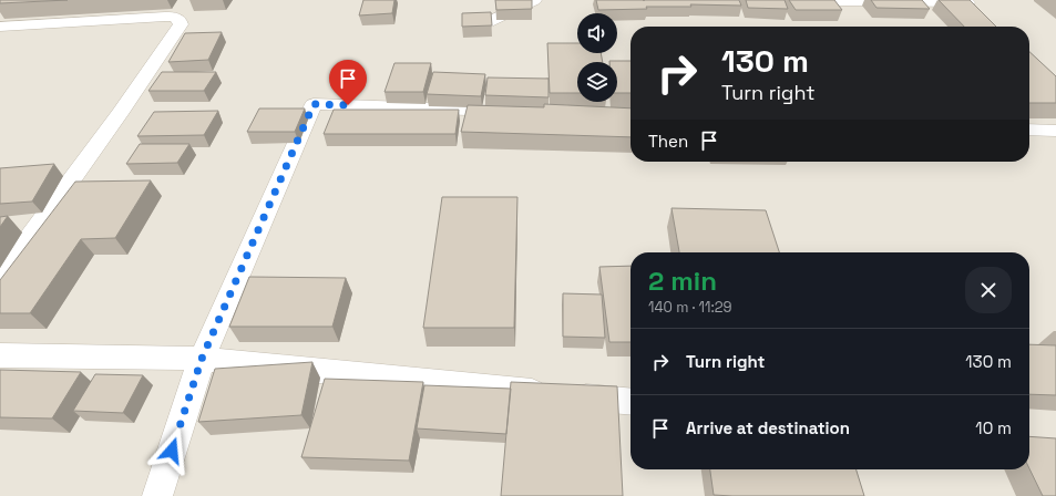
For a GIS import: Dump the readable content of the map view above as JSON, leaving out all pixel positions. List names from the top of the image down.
{
  "page": {
    "turn": ["130 m", "Turn right"],
    "then": "Then",
    "heading": ["2 min", "140 m · 11:29"],
    "list": [
      {
        "name": "Turn right",
        "value": "130 m"
      },
      {
        "name": "Arrive at destination",
        "value": "10 m"
      }
    ]
  }
}
